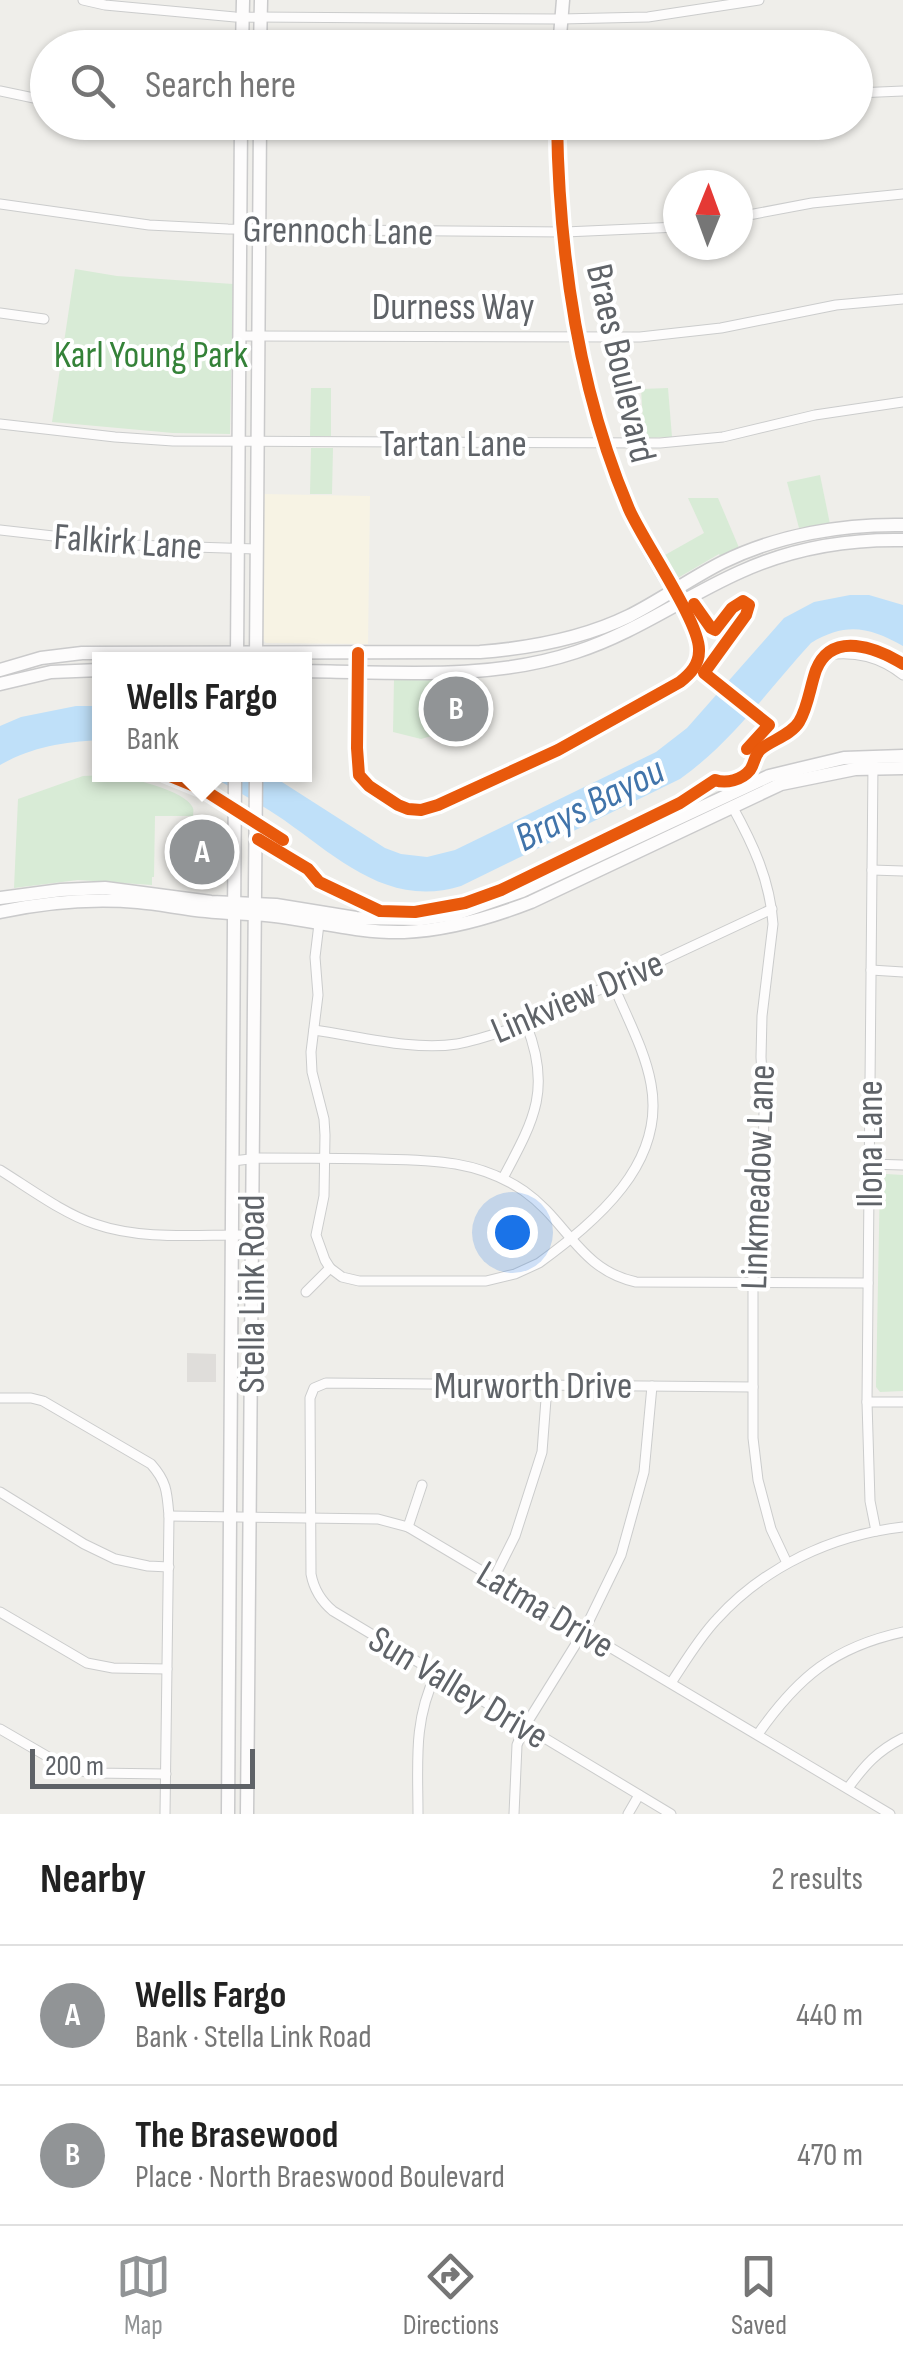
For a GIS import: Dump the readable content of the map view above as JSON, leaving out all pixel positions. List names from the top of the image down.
{
  "streets": {
    "main road": ["Braes Boulevard", "Stella Link Road"],
    "street": [
      "Grennoch Lane",
      "Durness Way",
      "Tartan Lane",
      "Falkirk Lane",
      "Linkview Drive",
      "Ilona Lane",
      "Linkmeadow Lane",
      "Murworth Drive",
      "Latma Drive",
      "Sun Valley Drive"
    ]
  },
  "crossings": [
    ["Grennoch Lane", "Braes Boulevard"],
    ["Durness Way", "Braes Boulevard"],
    ["Braes Boulevard", "Tartan Lane"],
    ["Linkview Drive", "Linkmeadow Lane"],
    ["Linkmeadow Lane", "Murworth Drive"],
    ["Stella Link Road", "Latma Drive"],
    ["Murworth Drive", "Sun Valley Drive"],
    ["Latma Drive", "Sun Valley Drive"]
  ],
  "water": ["Brays Bayou"],
  "parks": ["Karl Young Park"],
  "scale_bar": "200 m",
  "north": "top",
  "page": {
    "search": "Search here",
    "popup": ["Wells Fargo", "Bank"],
    "pins": ["B", "A"],
    "scale": "200 m",
    "heading": ["Nearby", "2 results"],
    "list": [
      {
        "mark": "A",
        "name": "Wells Fargo",
        "note": "Bank · Stella Link Road",
        "value": "440 m"
      },
      {
        "mark": "B",
        "name": "The Brasewood",
        "note": "Place · North Braeswood Boulevard",
        "value": "470 m"
      }
    ],
    "nav": ["Map", "Directions", "Saved"]
  }
}
